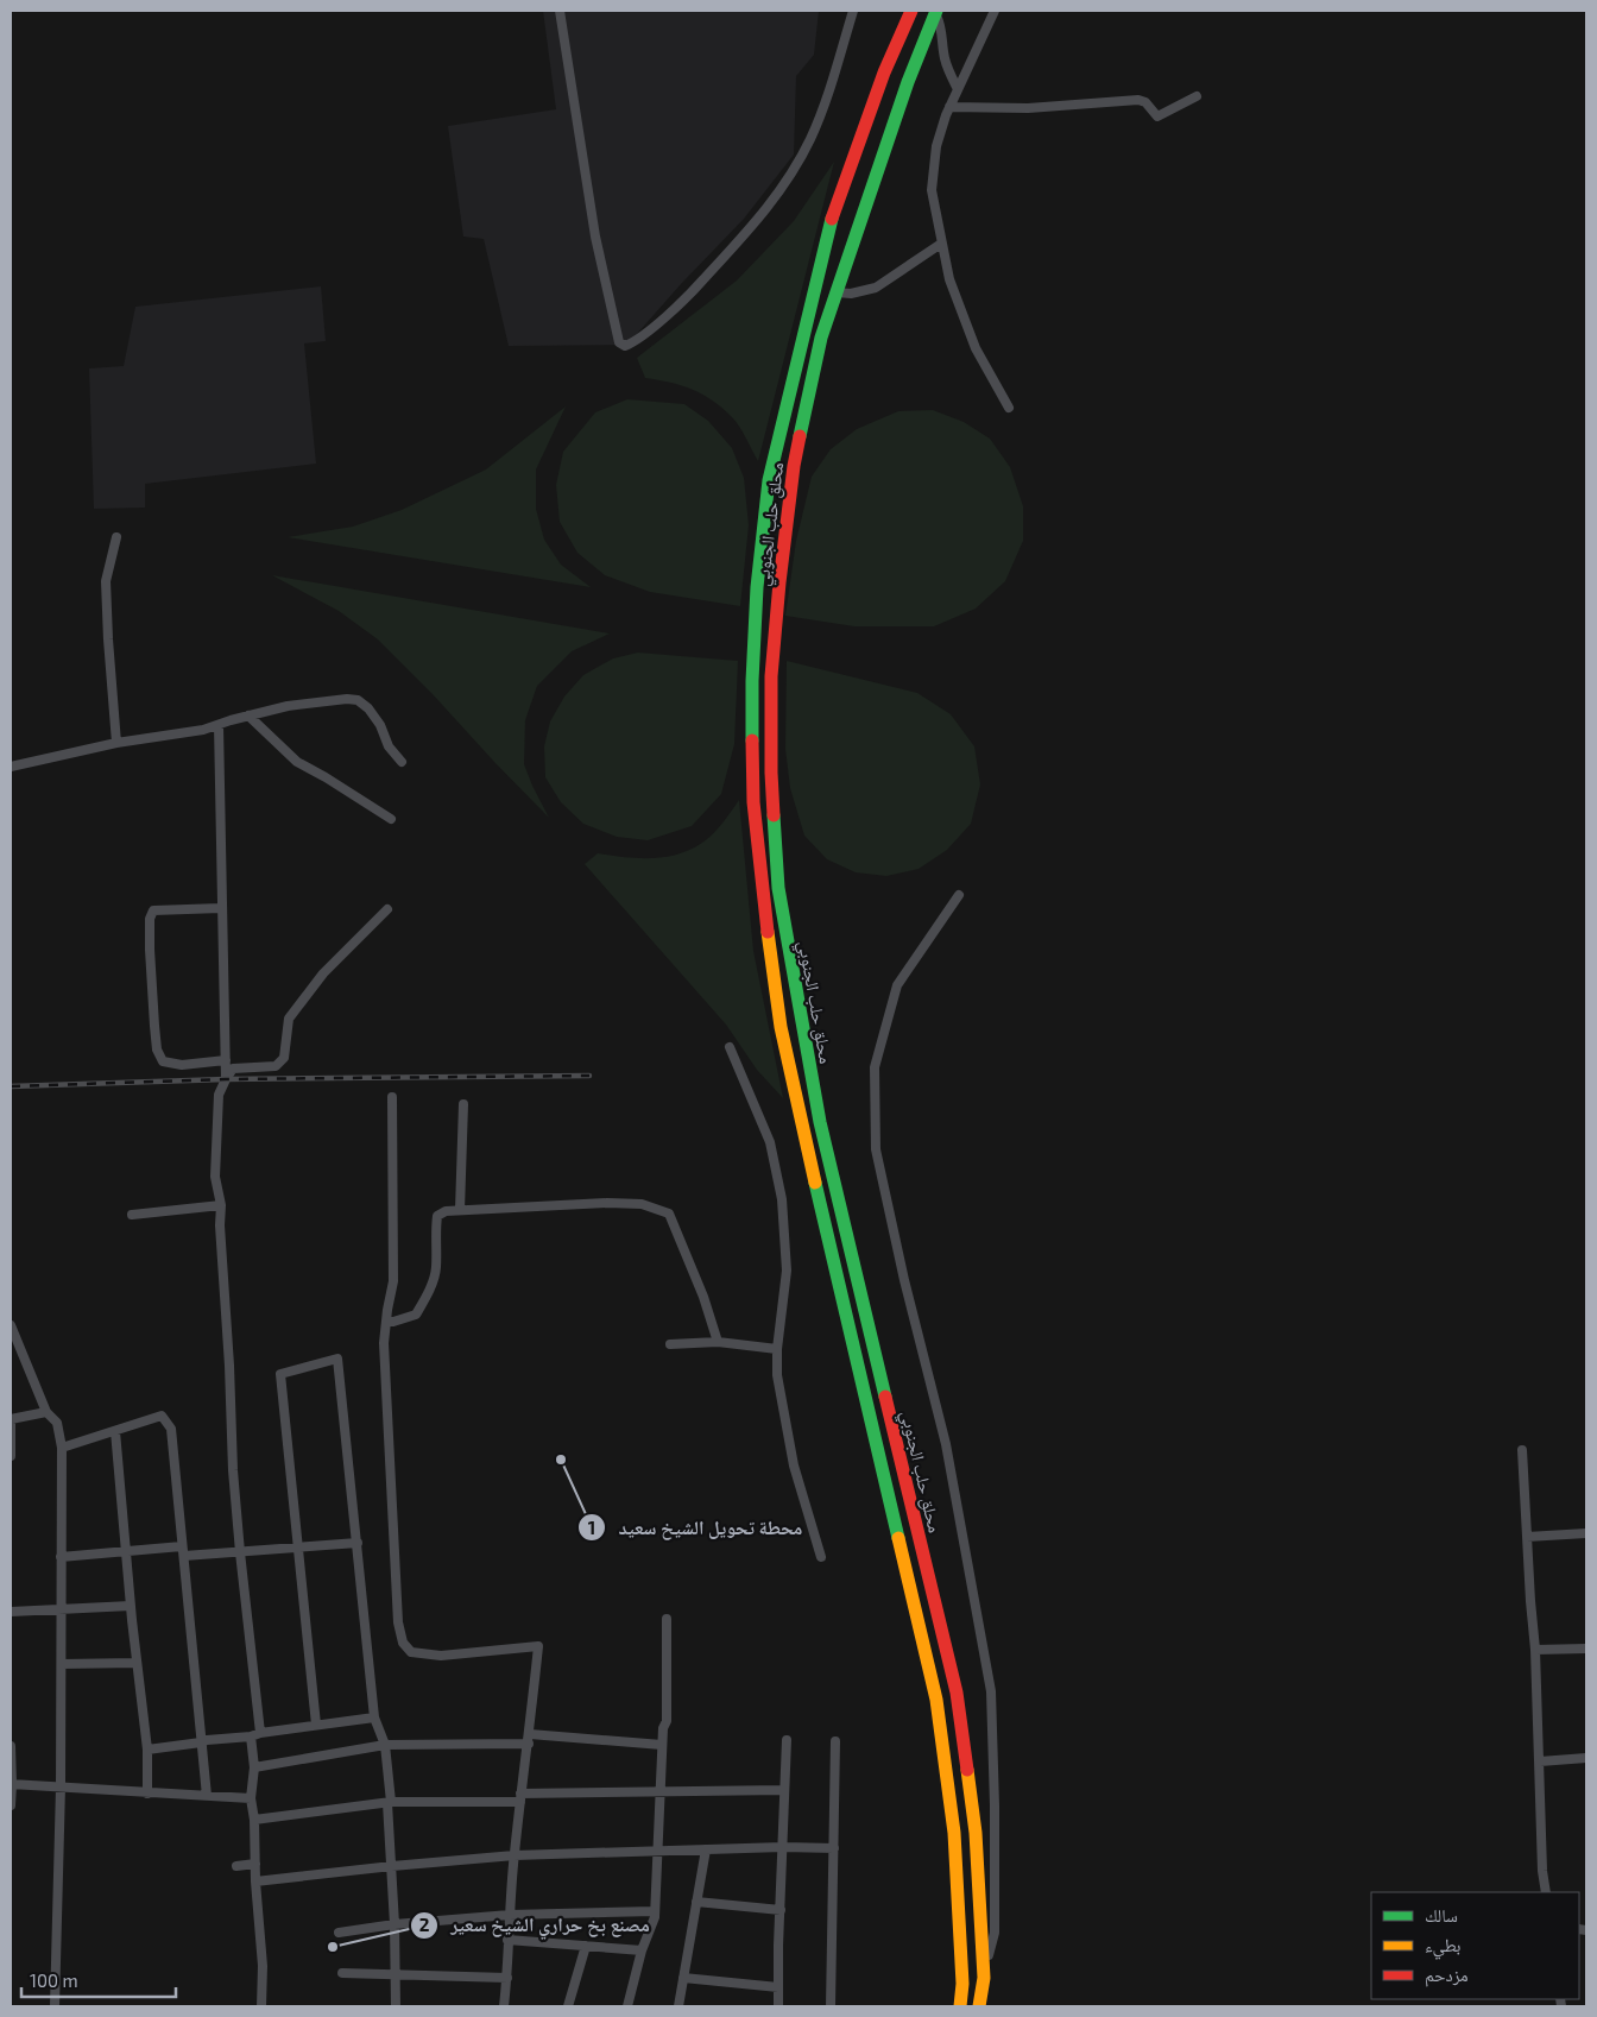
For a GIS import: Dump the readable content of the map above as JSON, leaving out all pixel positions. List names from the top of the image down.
{
  "streets": {
    "highway": ["محلق حلب الجنوبي"]
  },
  "places": ["محطة تحويل الشيخ سعيد", "مصنع بخ حراري الشيخ سعير"],
  "legend": ["سالك", "بطيء", "مزدحم"],
  "scale_bar": "100 m"
}
